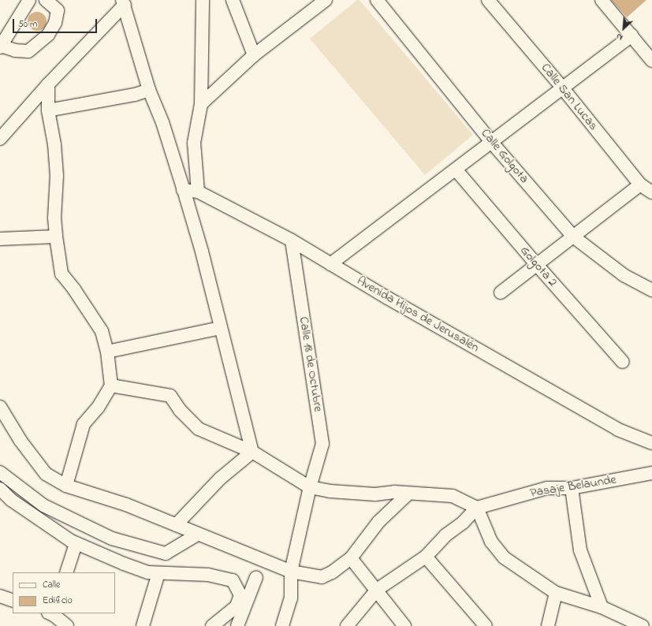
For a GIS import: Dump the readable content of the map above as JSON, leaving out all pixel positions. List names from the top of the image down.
{
  "streets": {
    "street": [
      "Calle San Lucas",
      "Calle Golgota",
      "Golgota 2",
      "Avenida Hijos de Jerusalén",
      "Calle 18 de Octubre",
      "Pasaje Belaunde"
    ]
  },
  "crossings": [
    ["Avenida Hijos de Jerusalén", "Calle 18 de Octubre"]
  ],
  "legend": ["Calle", "Edificio"],
  "scale_bar": "50 m",
  "north": "bottom left"
}
